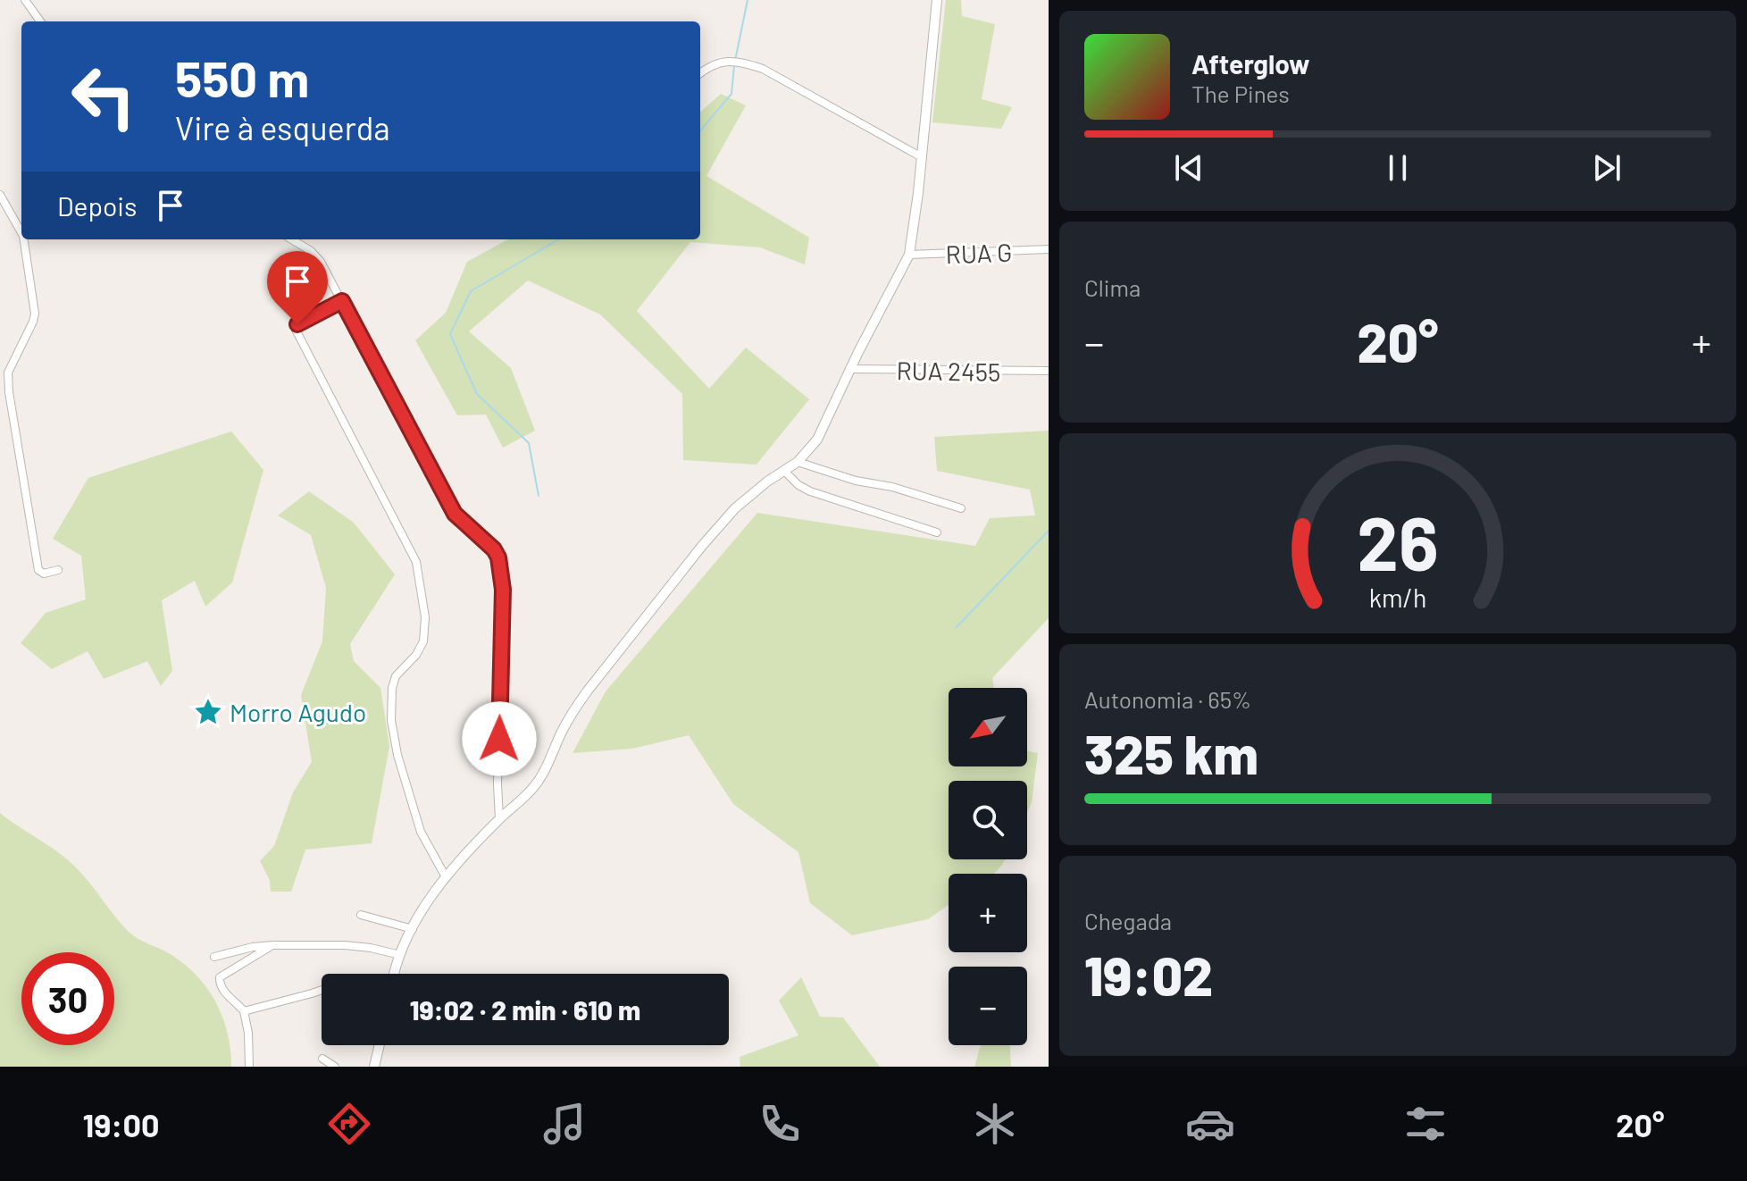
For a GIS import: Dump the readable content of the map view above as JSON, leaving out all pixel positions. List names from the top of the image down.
{
  "streets": {
    "street": ["RUA G", "RUA 2455"]
  },
  "places": {
    "place": ["Morro Agudo"]
  },
  "north": "bottom left",
  "page": {
    "turn": ["550 m", "Vire à esquerda"],
    "song": ["Afterglow", "The Pines"],
    "then": "Depois",
    "tile": [
      "Clima",
      ["Autonomia · 65%", "325 km"],
      ["Chegada", "19:02"]
    ],
    "heat": ["−", "20°", "+"],
    "map_buttons": ["+", "−"],
    "limit": "30",
    "trip": "19:02 · 2 min · 610 m",
    "tabs": ["19:00", "20°"],
    "gauge": ["26", "km/h"]
  }
}
